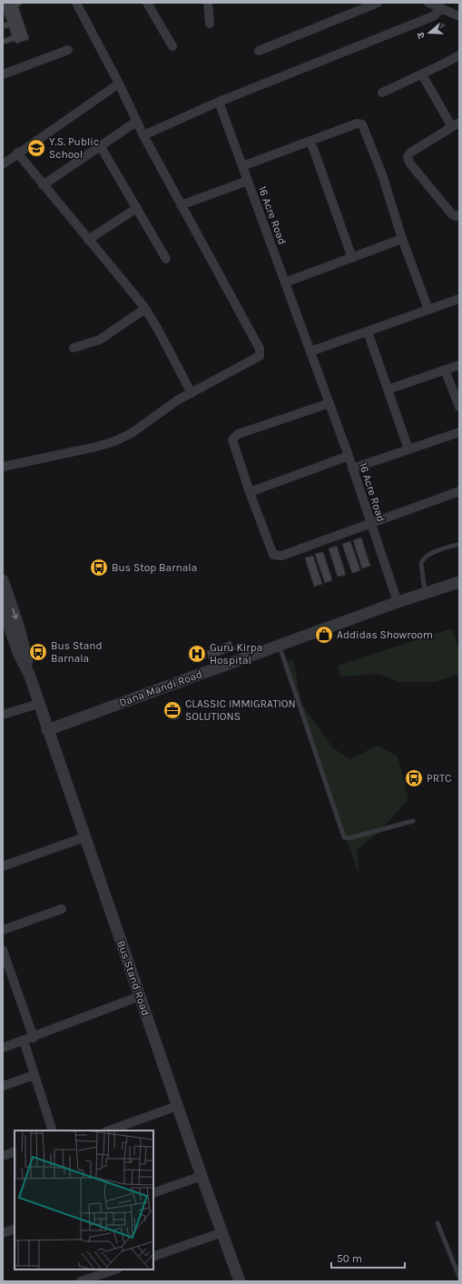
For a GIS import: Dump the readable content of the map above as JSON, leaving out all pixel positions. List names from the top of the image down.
{
  "streets": {
    "street": ["16 Acre Road", "Dana Mandi Road", "Bus Stand Road"]
  },
  "crossings": [
    ["16 Acre Road", "Dana Mandi Road"],
    ["Dana Mandi Road", "Bus Stand Road"]
  ],
  "places": {
    "school or university": ["Y.S. Public School"],
    "bus stop": ["Bus Stop Barnala", "Bus Stand Barnala", "PRTC"],
    "shop": ["Addidas Showroom"],
    "hospital": ["Guru Kirpa Hospital"],
    "office": ["CLASSIC IMMIGRATION SOLUTIONS"]
  },
  "scale_bar": "50 m",
  "north": "left"
}
